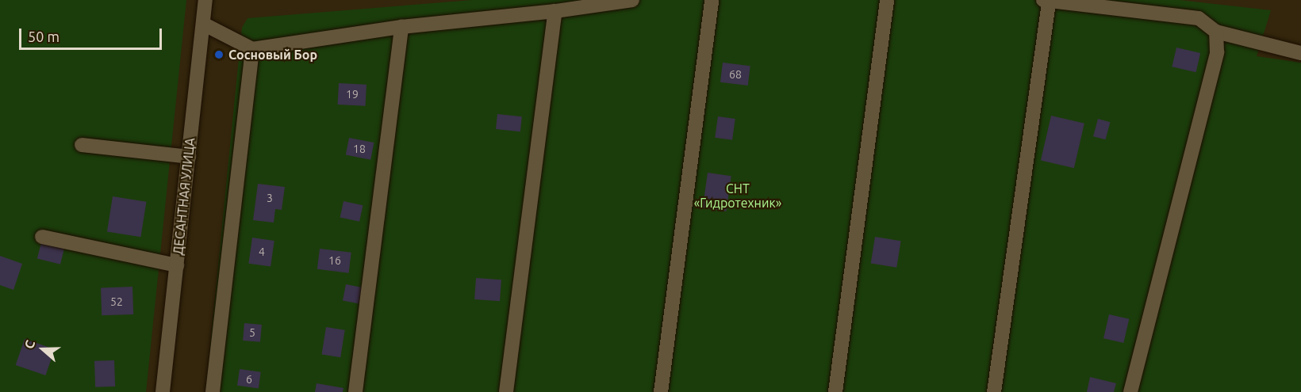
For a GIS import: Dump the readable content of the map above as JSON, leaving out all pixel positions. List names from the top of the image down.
{
  "streets": {
    "street": ["ДЕСАНТНАЯ УЛИЦА"]
  },
  "parks": ["СНТ «Гидротехник»"],
  "places": ["Сосновый Бор"],
  "house_numbers": [
    "68",
    "19",
    "18",
    "3",
    "4",
    "16",
    "52",
    "5",
    "6"
  ],
  "scale_bar": "50 m",
  "north": "left"
}
